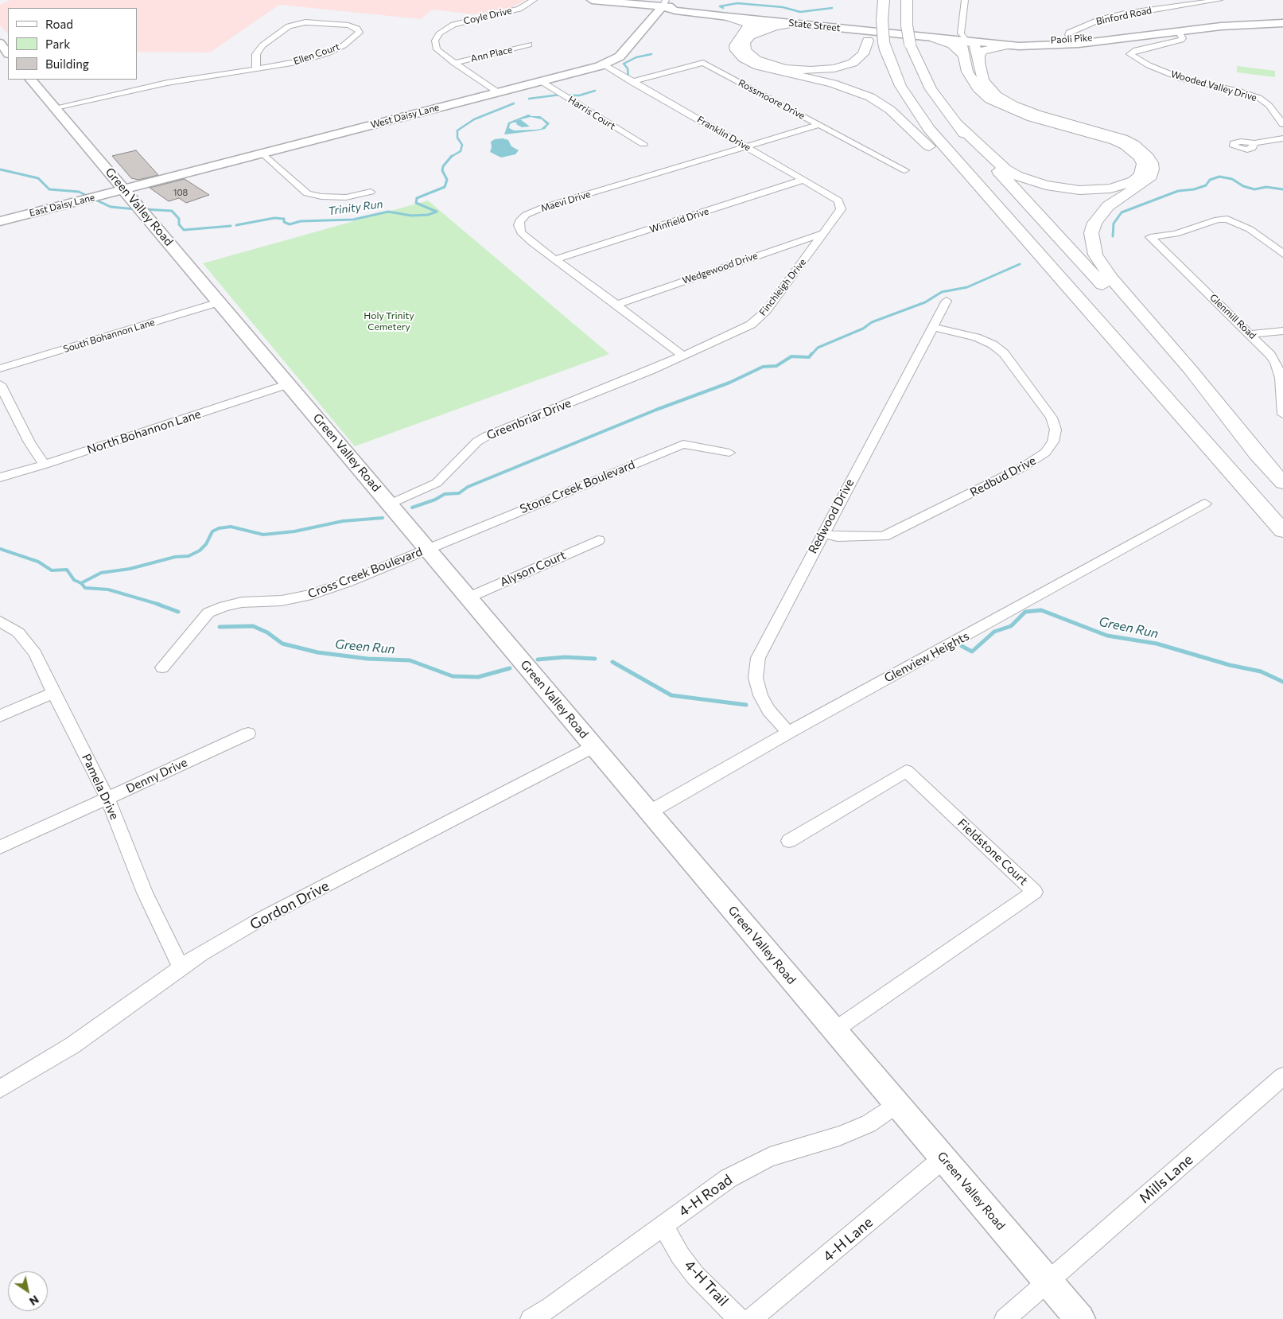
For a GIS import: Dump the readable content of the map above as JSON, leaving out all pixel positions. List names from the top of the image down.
{
  "streets": {
    "street": [
      "Coyle Drive",
      "Binford Road",
      "State Street",
      "Paoli Pike",
      "Ellen Court",
      "Ann Place",
      "Wooded Valley Drive",
      "Rossmoore Drive",
      "Harris Court",
      "West Daisy Lane",
      "Franklin Drive",
      "Maevi Drive",
      "East Daisy Lane",
      "Green Valley Road",
      "Winfield Drive",
      "Wedgewood Drive",
      "Finchleigh Drive",
      "Glenmill Road",
      "South Bohannon Lane",
      "Greenbriar Drive",
      "North Bohannon Lane",
      "Redbud Drive",
      "Stone Creek Boulevard",
      "Redwood Drive",
      "Alyson Court",
      "Cross Creek Boulevard",
      "Glenview Heights",
      "Denny Drive",
      "Pamela Drive",
      "Fieldstone Court",
      "Gordon Drive",
      "Mills Lane",
      "4-H Road",
      "4-H Lane",
      "4-H Trail"
    ]
  },
  "crossings": [
    ["Coyle Drive", "Ann Place"],
    ["Coyle Drive", "West Daisy Lane"],
    ["Binford Road", "Paoli Pike"],
    ["State Street", "Paoli Pike"],
    ["State Street", "West Daisy Lane"],
    ["Paoli Pike", "Wooded Valley Drive"],
    ["Ellen Court", "Green Valley Road"],
    ["Rossmoore Drive", "Franklin Drive"],
    ["Rossmoore Drive", "Maevi Drive"],
    ["Harris Court", "West Daisy Lane"],
    ["West Daisy Lane", "Franklin Drive"],
    ["West Daisy Lane", "East Daisy Lane"],
    ["West Daisy Lane", "Green Valley Road"],
    ["Franklin Drive", "Maevi Drive"],
    ["Franklin Drive", "Winfield Drive"],
    ["Franklin Drive", "Finchleigh Drive"],
    ["Maevi Drive", "Winfield Drive"],
    ["Maevi Drive", "Wedgewood Drive"],
    ["Maevi Drive", "Finchleigh Drive"],
    ["Maevi Drive", "Greenbriar Drive"],
    ["East Daisy Lane", "Green Valley Road"],
    ["Green Valley Road", "South Bohannon Lane"],
    ["Green Valley Road", "Greenbriar Drive"],
    ["Green Valley Road", "North Bohannon Lane"],
    ["Green Valley Road", "Stone Creek Boulevard"],
    ["Green Valley Road", "Alyson Court"],
    ["Green Valley Road", "Cross Creek Boulevard"],
    ["Green Valley Road", "Glenview Heights"],
    ["Green Valley Road", "Fieldstone Court"],
    ["Green Valley Road", "Gordon Drive"],
    ["Green Valley Road", "Mills Lane"],
    ["Green Valley Road", "4-H Road"],
    ["Green Valley Road", "4-H Lane"],
    ["Wedgewood Drive", "Finchleigh Drive"],
    ["Finchleigh Drive", "Greenbriar Drive"],
    ["Redbud Drive", "Redwood Drive"],
    ["Stone Creek Boulevard", "Cross Creek Boulevard"],
    ["Redwood Drive", "Glenview Heights"],
    ["Denny Drive", "Pamela Drive"],
    ["Pamela Drive", "Gordon Drive"],
    ["4-H Road", "4-H Trail"]
  ],
  "water": ["Trinity Run", "Green Run"],
  "parks": ["Holy Trinity Cemetery"],
  "house_numbers": ["108"],
  "legend": ["Road", "Park", "Building"],
  "north": "bottom right"
}
